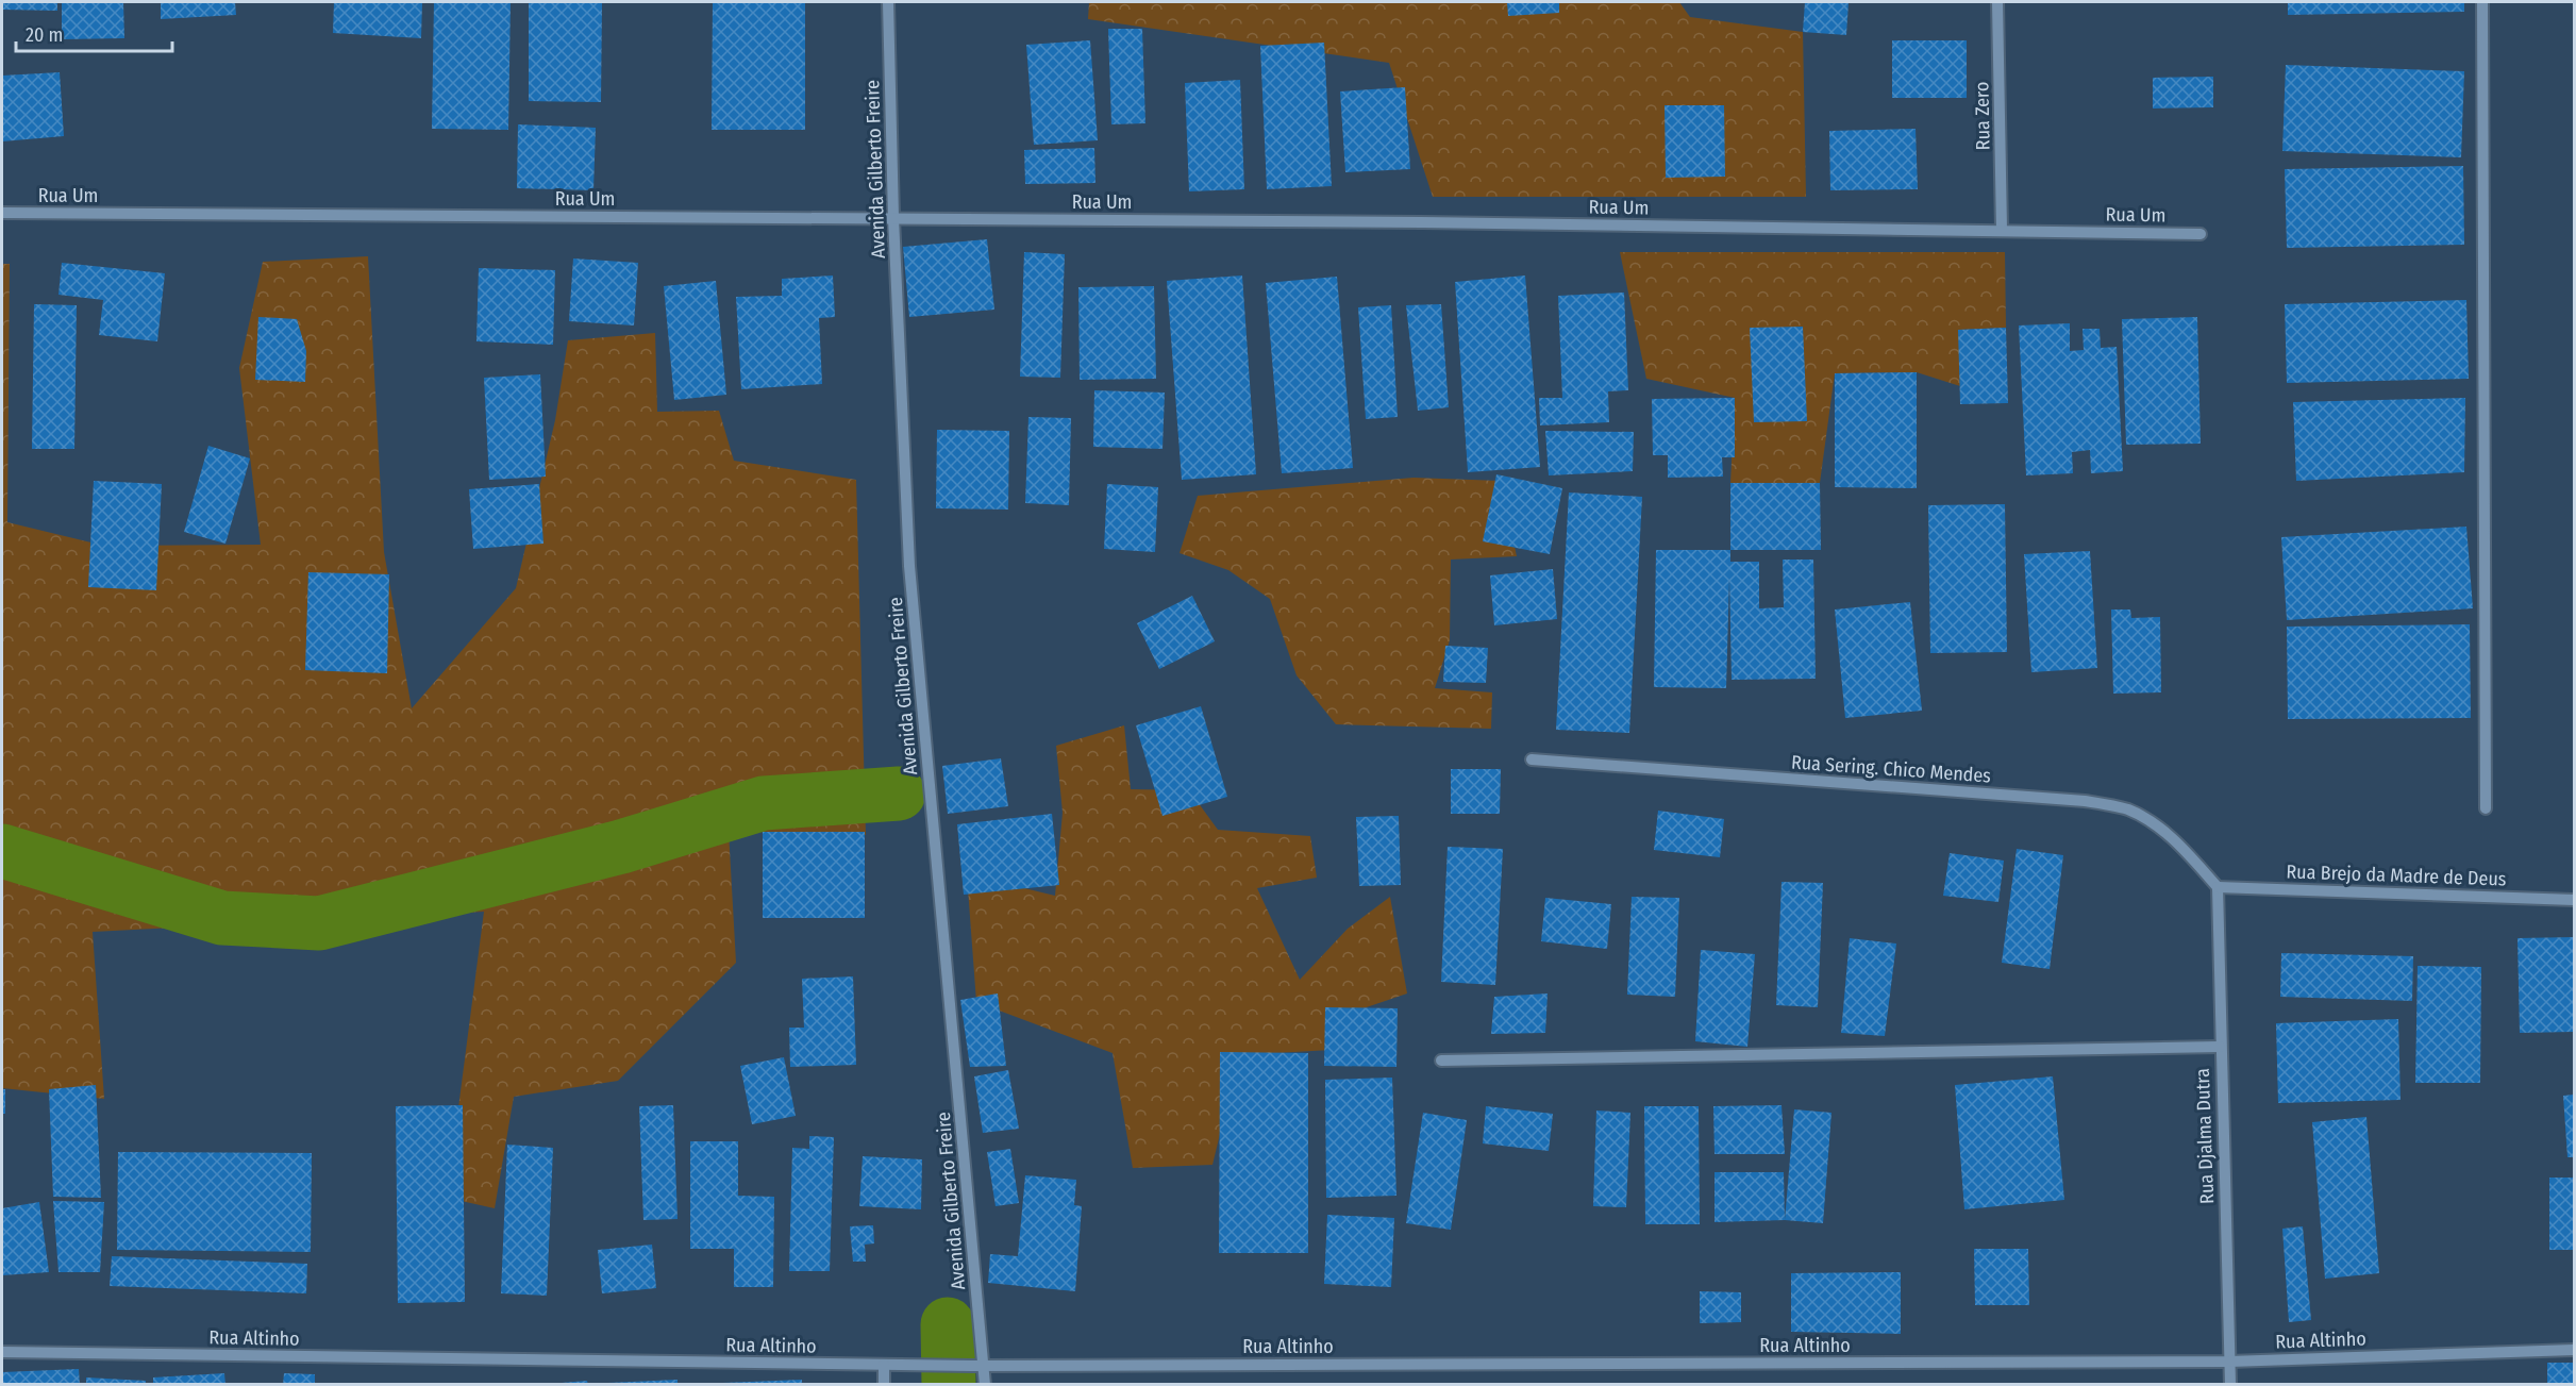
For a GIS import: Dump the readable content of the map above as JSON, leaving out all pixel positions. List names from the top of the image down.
{
  "streets": {
    "street": [
      "Rua Zero",
      "Avenida Gilberto Freire",
      "Rua Um",
      "Rua Sering. Chico Mendes",
      "Rua Brejo da Madre de Deus",
      "Rua Djalma Dutra",
      "Rua Altinho"
    ]
  },
  "crossings": [
    ["Rua Zero", "Rua Um"],
    ["Avenida Gilberto Freire", "Rua Um"],
    ["Avenida Gilberto Freire", "Rua Altinho"],
    ["Rua Sering. Chico Mendes", "Rua Brejo da Madre de Deus"],
    ["Rua Sering. Chico Mendes", "Rua Djalma Dutra"],
    ["Rua Brejo da Madre de Deus", "Rua Djalma Dutra"],
    ["Rua Djalma Dutra", "Rua Altinho"]
  ],
  "scale_bar": "20 m"
}
